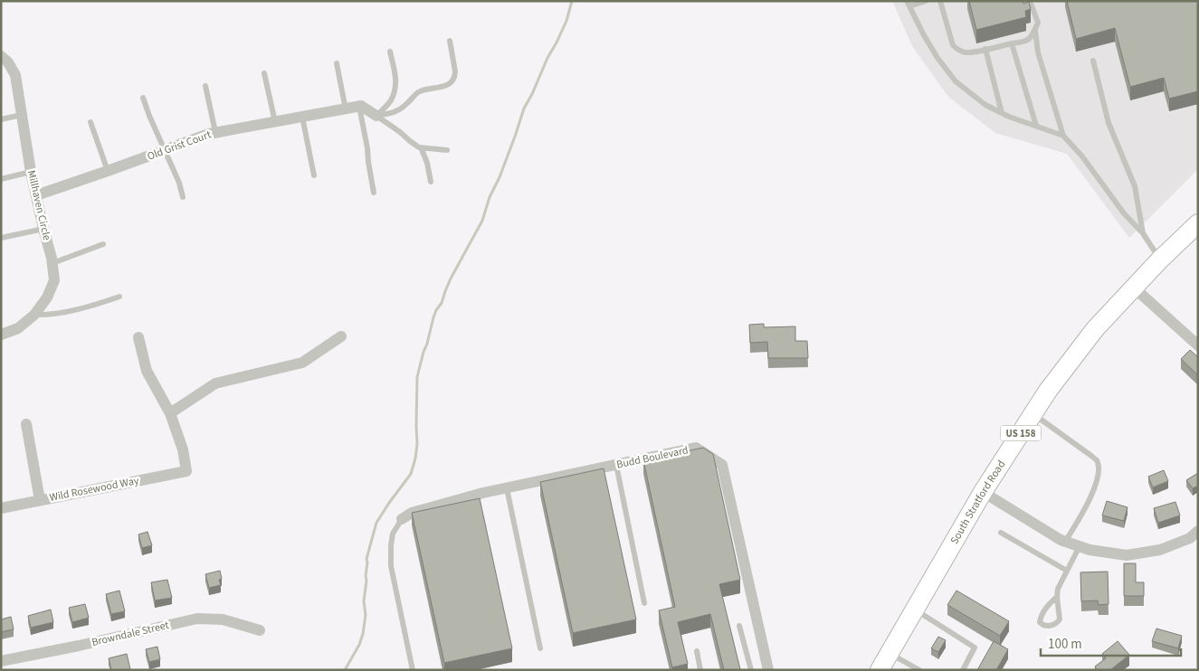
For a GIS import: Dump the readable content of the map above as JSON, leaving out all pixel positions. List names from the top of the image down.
{
  "streets": {
    "main road": ["US 158", "South Stratford Road"],
    "street": [
      "Old Grist Court",
      "Millhaven Circle",
      "Budd Boulevard",
      "Wild Rosewood Way",
      "Browndale Street"
    ]
  },
  "crossings": [
    ["Old Grist Court", "Millhaven Circle"]
  ],
  "scale_bar": "100 m"
}
